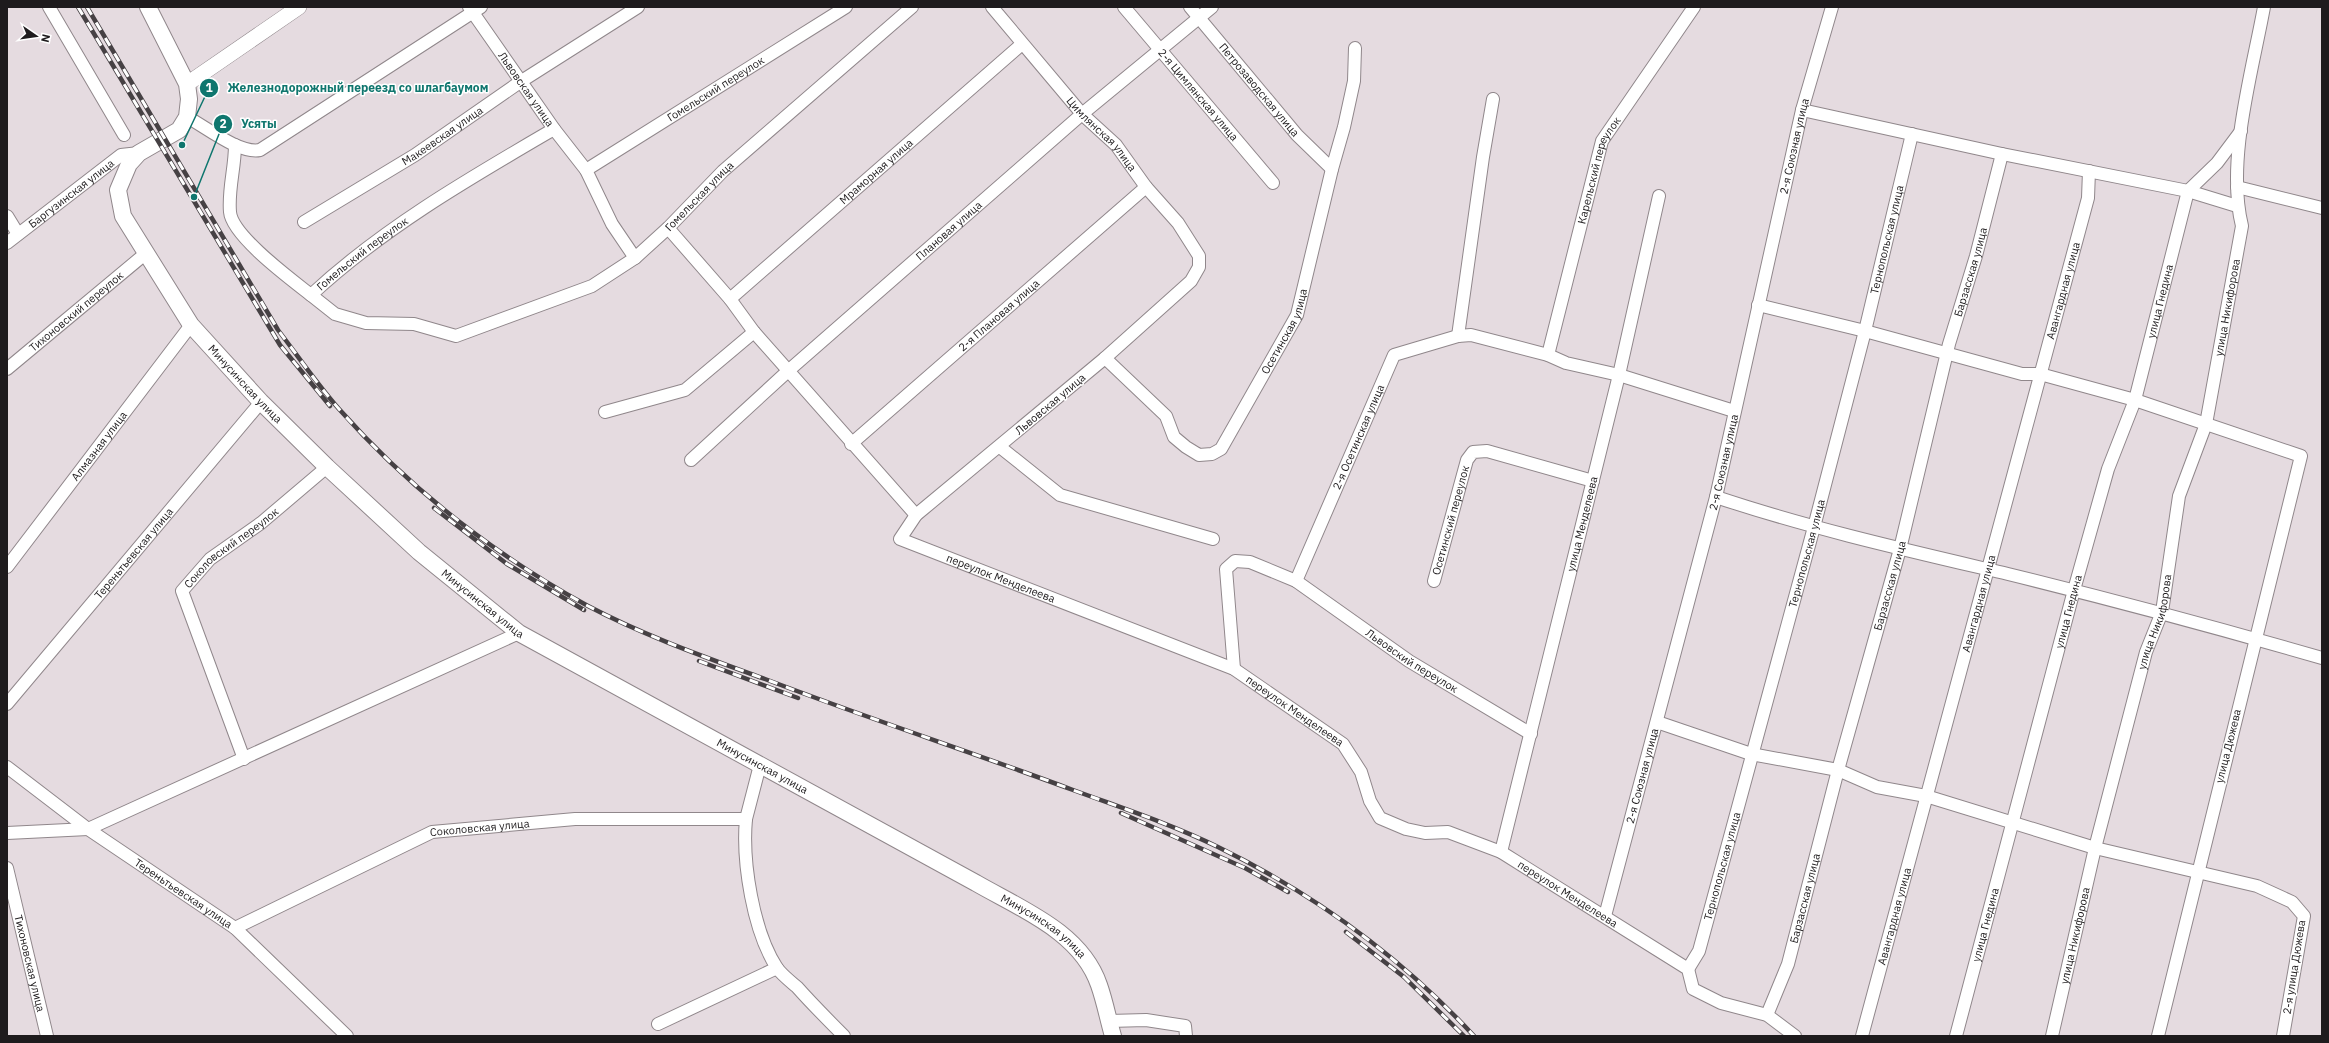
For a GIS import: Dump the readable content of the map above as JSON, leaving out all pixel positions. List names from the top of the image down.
{
  "streets": {
    "main road": ["Минусинская улица"],
    "street": [
      "Львовская улица",
      "Гомельский переулок",
      "Петрозаводская улица",
      "2-я Цимлянская улица",
      "Цимлянская улица",
      "Макеевская улица",
      "2-я Союзная улица",
      "Карельский переулок",
      "Мраморная улица",
      "Баргузинская улица",
      "Гомельская улица",
      "Плановая улица",
      "Тернопольская улица",
      "Барзасская улица",
      "Авангардная улица",
      "улица Гнедина",
      "улица Никифорова",
      "Тихоновский переулок",
      "2-я Плановая улица",
      "Осетинская улица",
      "2-я Осетинская улица",
      "Алмазная улица",
      "Осетинский переулок",
      "улица Менделеева",
      "Соколовский переулок",
      "Тереньтьевская улица",
      "переулок Менделеева",
      "Львовский переулок",
      "улица Дюжева",
      "Соколовская улица",
      "Тихоновская улица",
      "2-я улица Дюжева"
    ]
  },
  "crossings": [
    ["Львовская улица", "Гомельский переулок"],
    ["Львовская улица", "Цимлянская улица"],
    ["Львовская улица", "Макеевская улица"],
    ["Львовская улица", "Гомельская улица"],
    ["Львовская улица", "Осетинская улица"],
    ["Львовская улица", "переулок Менделеева"],
    ["Гомельский переулок", "Гомельская улица"],
    ["Петрозаводская улица", "Плановая улица"],
    ["Петрозаводская улица", "Осетинская улица"],
    ["2-я Цимлянская улица", "Плановая улица"],
    ["Цимлянская улица", "Мраморная улица"],
    ["Цимлянская улица", "Плановая улица"],
    ["Цимлянская улица", "2-я Плановая улица"],
    ["2-я Союзная улица", "переулок Менделеева"],
    ["Баргузинская улица", "Минусинская улица"],
    ["Тернопольская улица", "переулок Менделеева"],
    ["улица Никифорова", "улица Дюжева"],
    ["Тихоновский переулок", "Минусинская улица"],
    ["Минусинская улица", "Алмазная улица"],
    ["Минусинская улица", "Соколовский переулок"],
    ["Минусинская улица", "Тереньтьевская улица"],
    ["2-я Осетинская улица", "Львовский переулок"],
    ["Осетинский переулок", "улица Менделеева"],
    ["улица Менделеева", "переулок Менделеева"],
    ["улица Менделеева", "Львовский переулок"],
    ["Тереньтьевская улица", "Соколовская улица"],
    ["переулок Менделеева", "Львовский переулок"],
    ["улица Дюжева", "2-я улица Дюжева"]
  ],
  "places": ["Железнодорожный переезд со шлагбаумом", "Усяты"],
  "north": "right"
}
